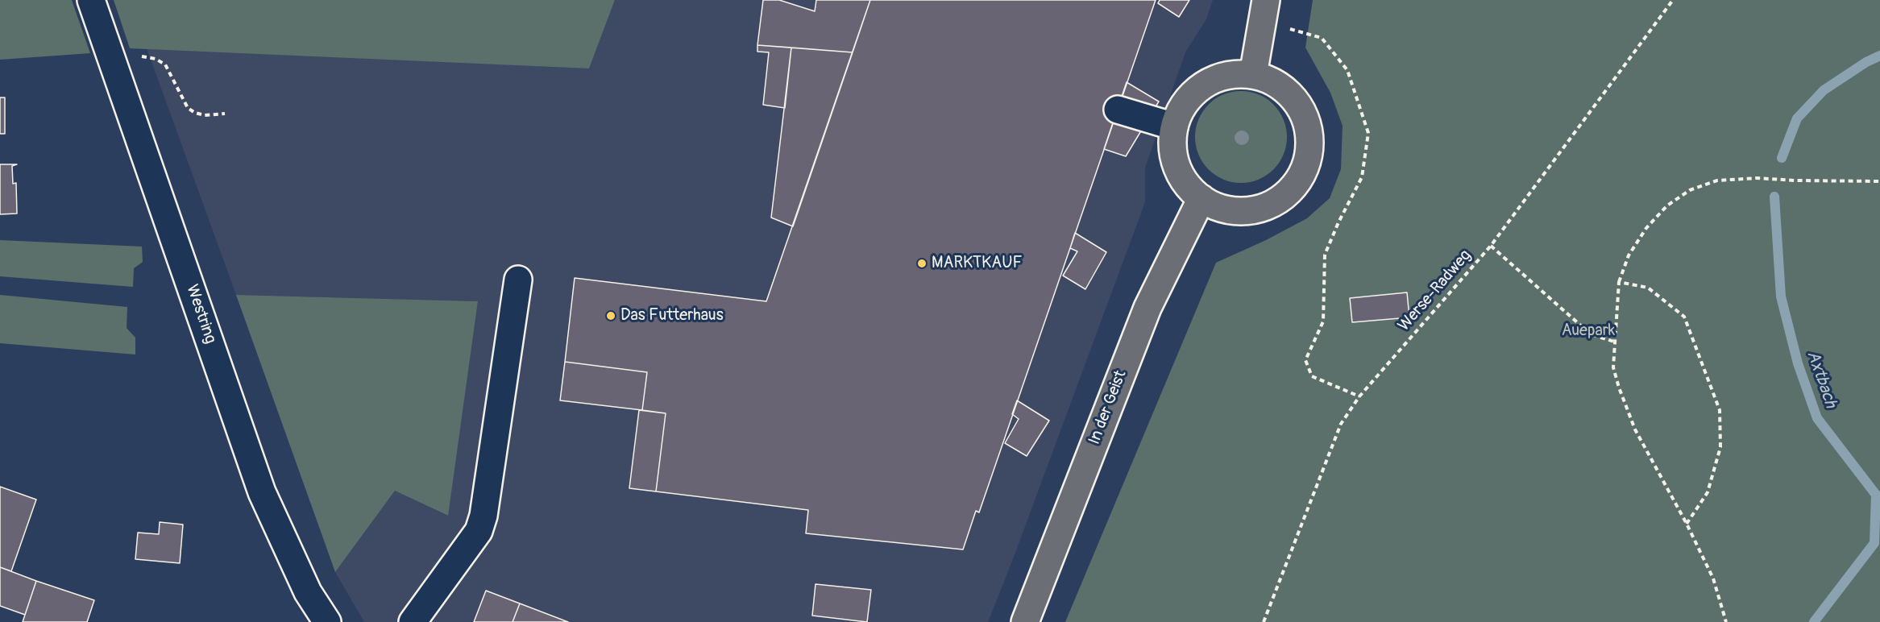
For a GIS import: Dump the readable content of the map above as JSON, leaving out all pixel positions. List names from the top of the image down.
{
  "streets": {
    "main road": ["In der Geist"],
    "street": ["Westring"],
    "path": ["Werse-Radweg"]
  },
  "water": ["Axtbach"],
  "parks": ["Auepark"],
  "places": ["MARKTKAUF", "Das Futterhaus"]
}
